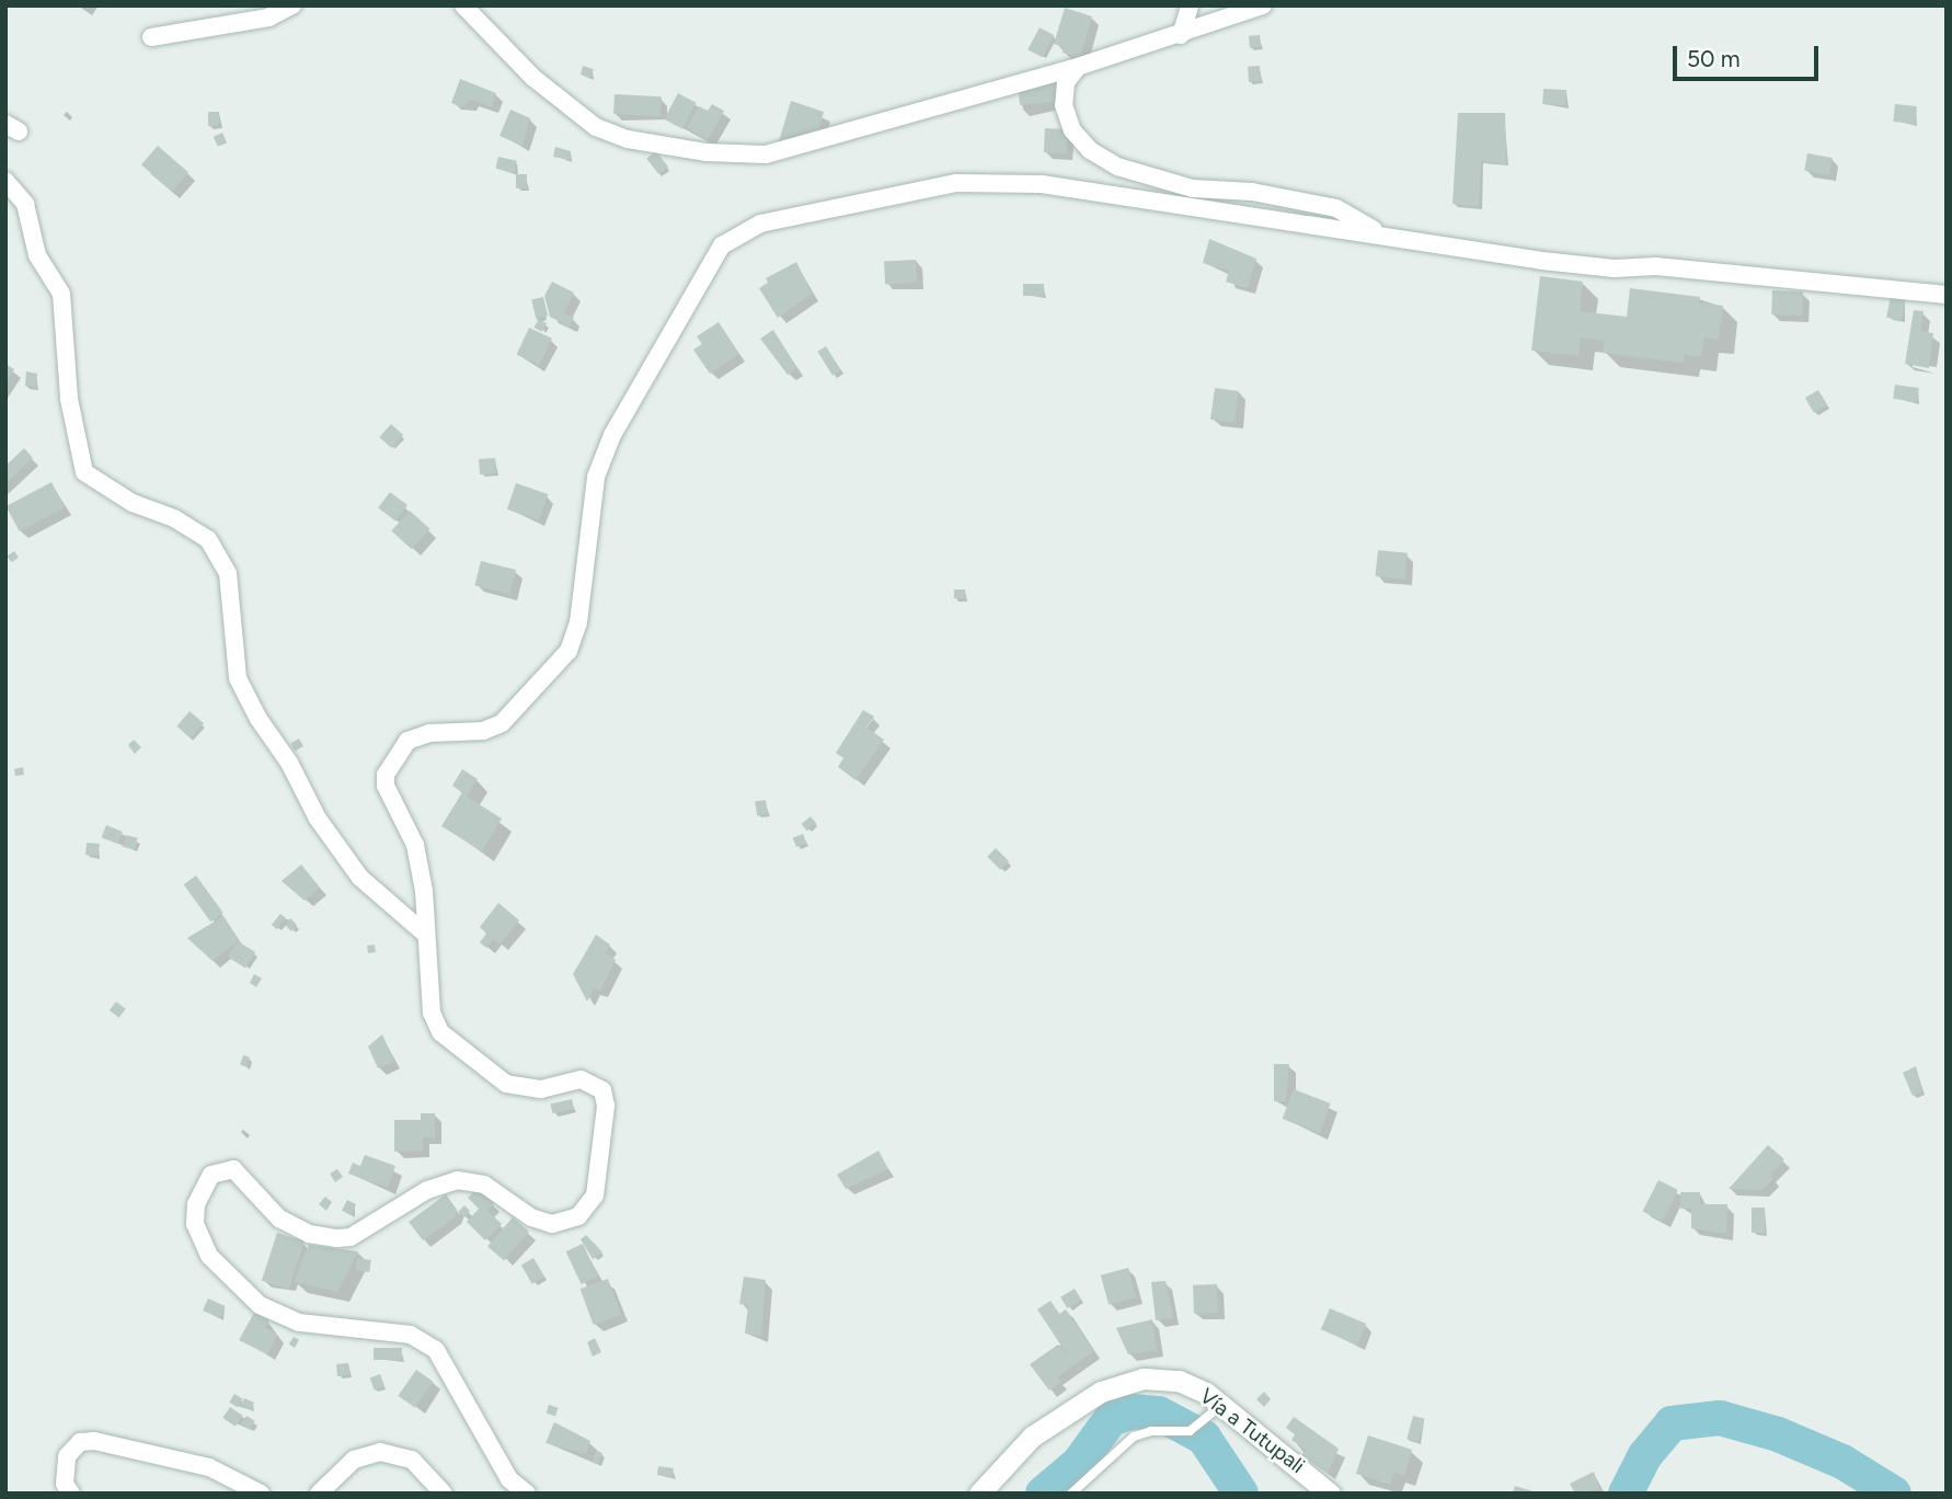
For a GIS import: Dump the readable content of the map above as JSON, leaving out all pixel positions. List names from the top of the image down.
{
  "streets": {
    "street": ["Vía a Tutupali"]
  },
  "scale_bar": "50 m"
}
